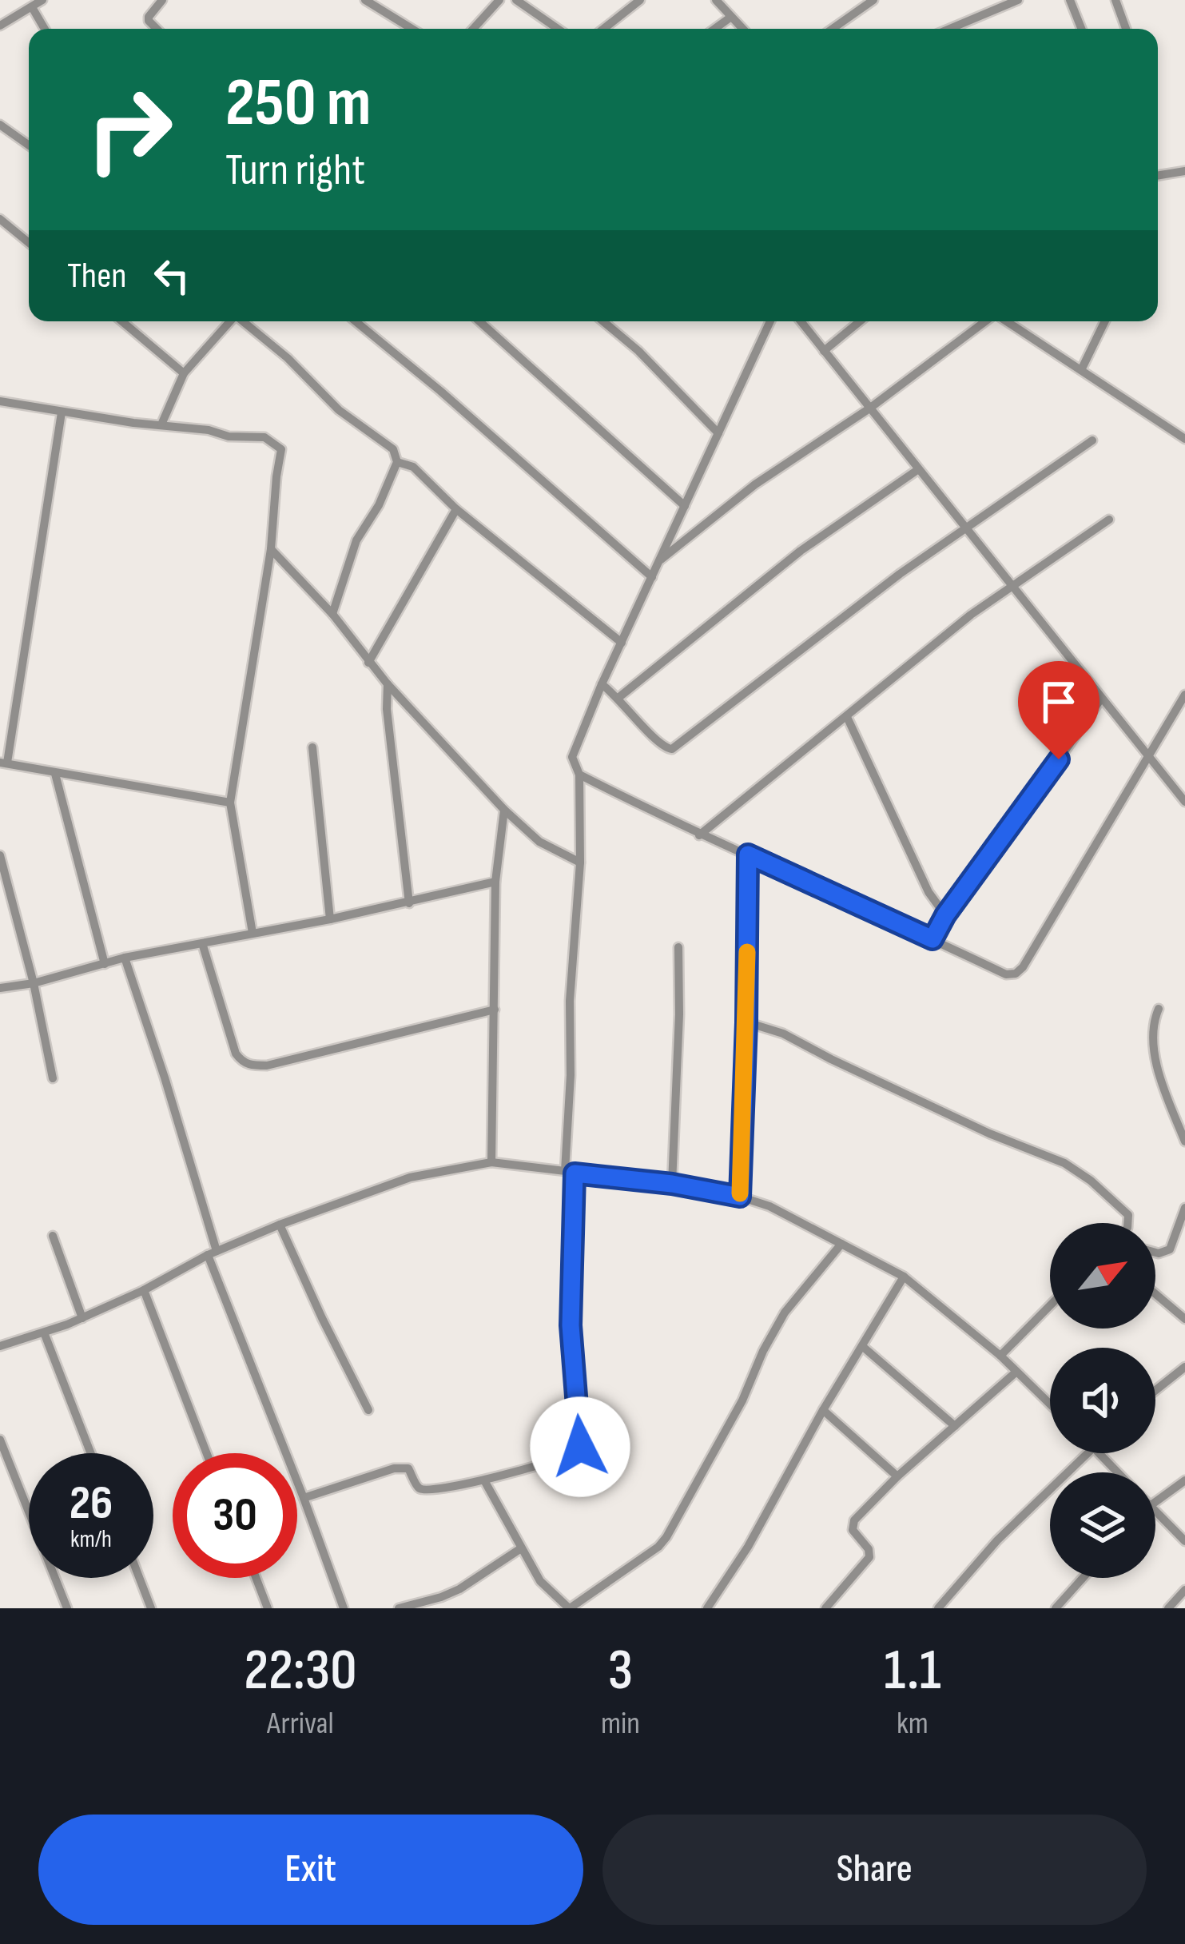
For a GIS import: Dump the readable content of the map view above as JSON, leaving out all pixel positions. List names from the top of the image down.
{
  "north": "top right",
  "page": {
    "turn": ["250 m", "Turn right"],
    "then": "Then",
    "speed": "26 km/h",
    "limit": "30",
    "eta": [
      "22:30",
      "Arrival",
      "3",
      "min",
      "1.1",
      "km"
    ],
    "buttons": ["Exit", "Share"]
  }
}
